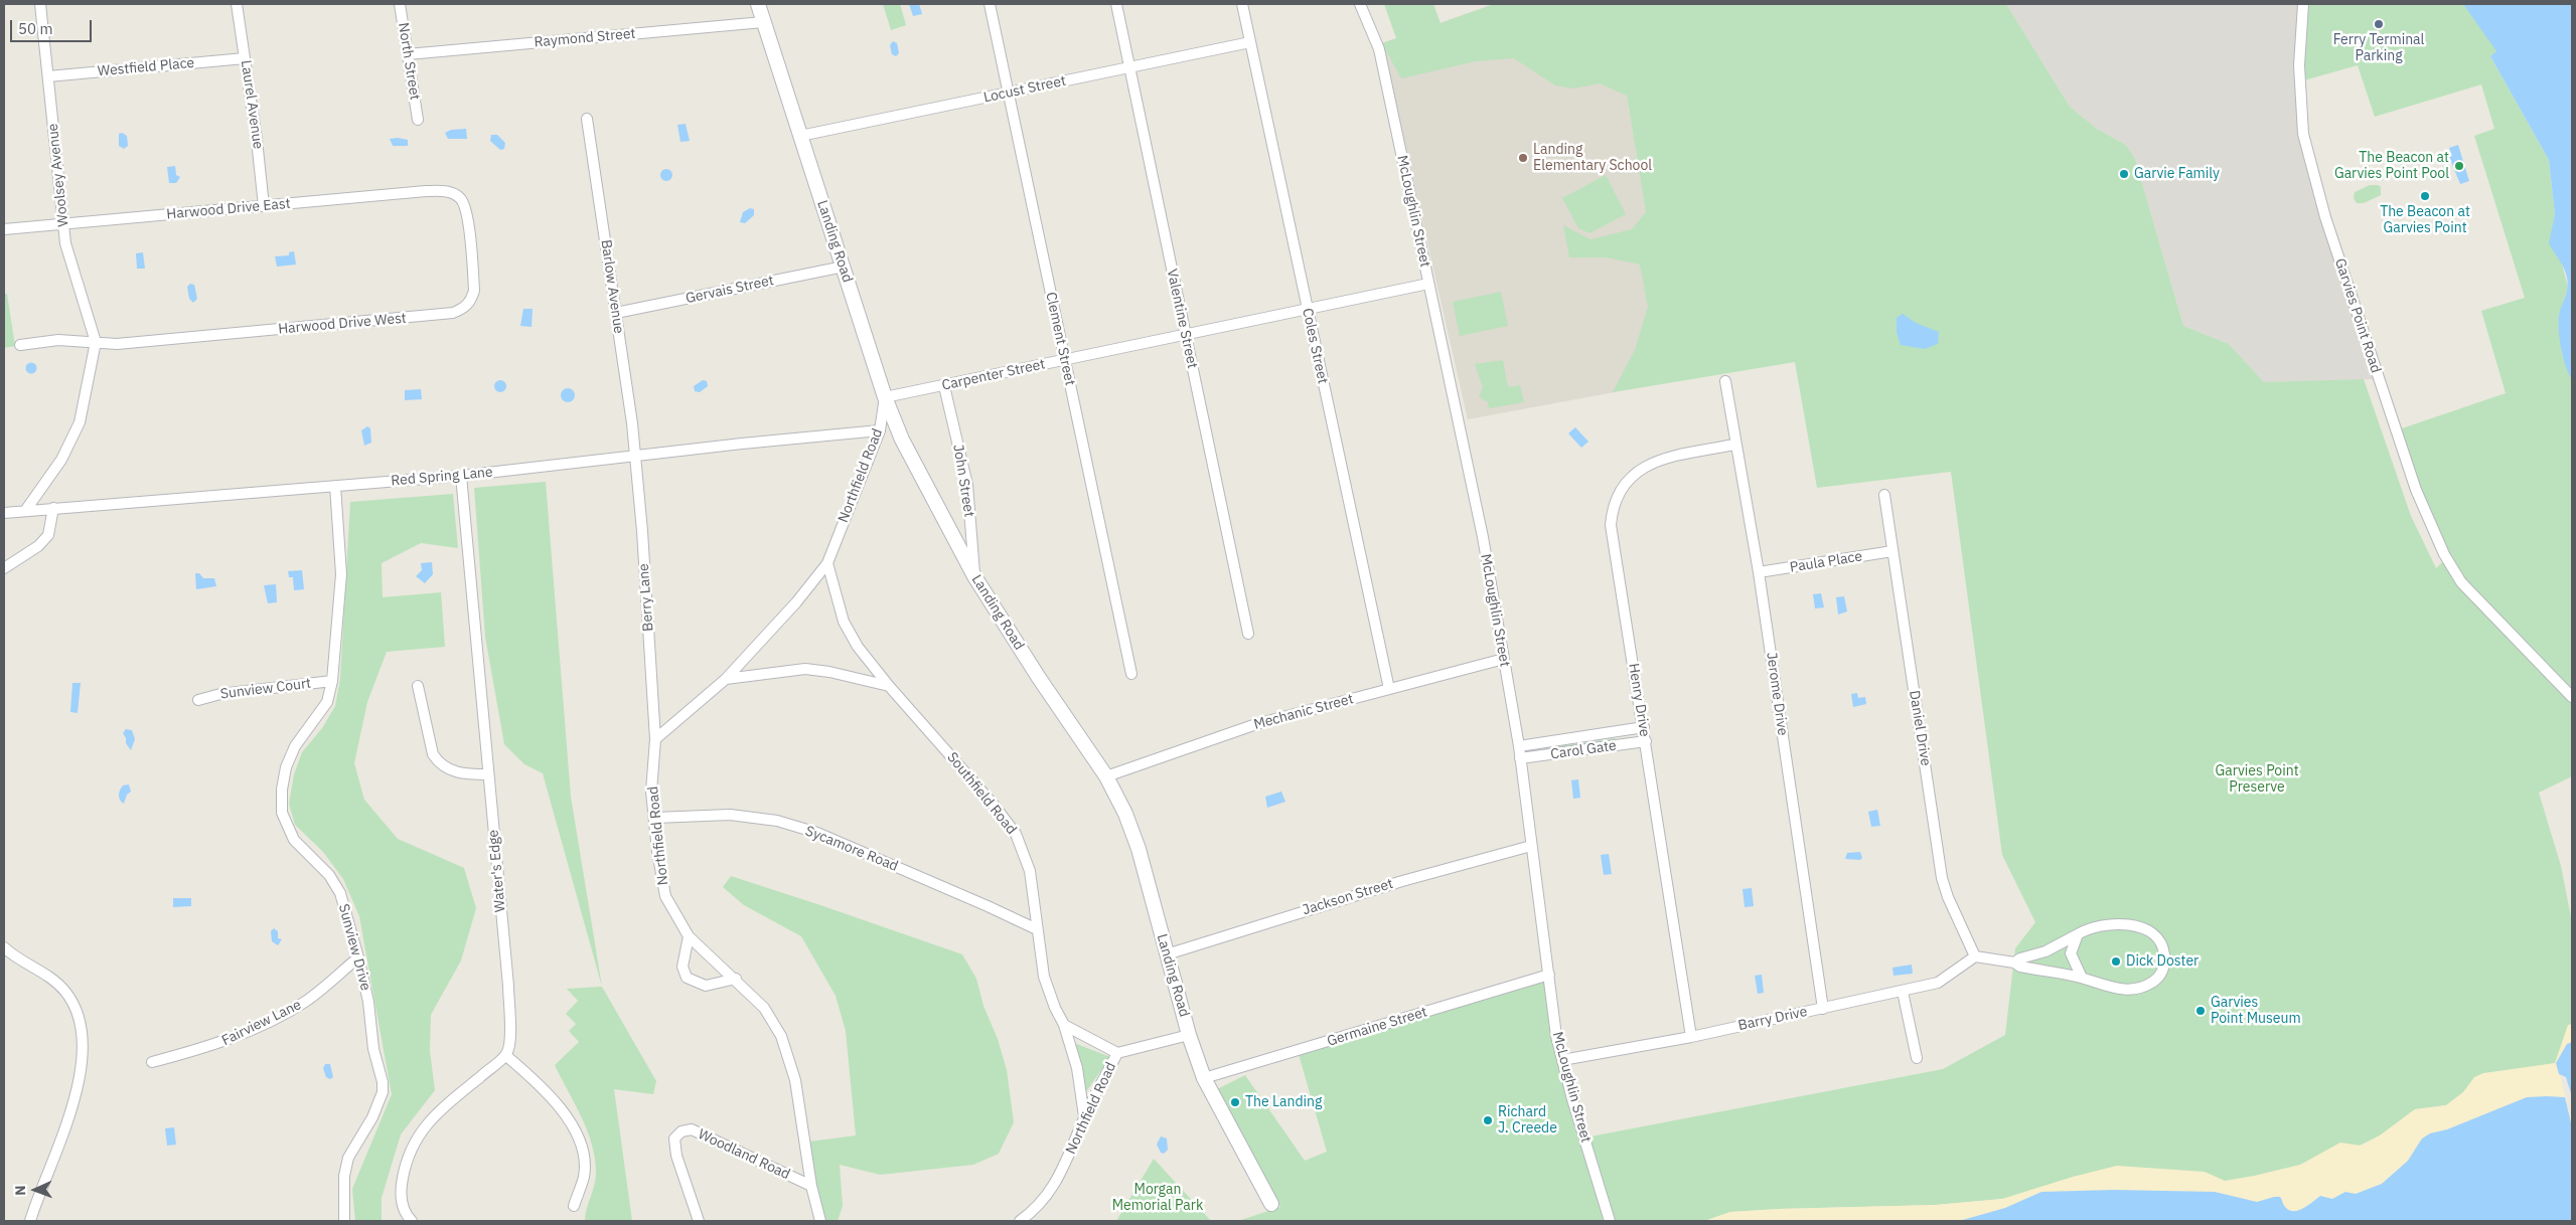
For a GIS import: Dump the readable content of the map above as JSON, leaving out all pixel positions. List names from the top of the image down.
{
  "streets": {
    "street": [
      "Raymond Street",
      "North Street",
      "Westfield Place",
      "Locust Street",
      "Laurel Avenue",
      "Woolsey Avenue",
      "Harwood Drive East",
      "McLoughlin Street",
      "Landing Road",
      "Barlow Avenue",
      "Gervais Street",
      "Garvies Point Road",
      "Valentine Street",
      "Harwood Drive West",
      "Clement Street",
      "Coles Street",
      "Carpenter Street",
      "Northfield Road",
      "Red Spring Lane",
      "John Street",
      "Paula Place",
      "Berry Lane",
      "Sunview Court",
      "Jerome Drive",
      "Henry Drive",
      "Mechanic Street",
      "Daniel Drive",
      "Carol Gate",
      "Southfield Road",
      "Sycamore Road",
      "Water's Edge",
      "Jackson Street",
      "Sunview Drive",
      "Barry Drive",
      "Fairview Lane",
      "Germaine Street",
      "Woodland Road"
    ]
  },
  "crossings": [
    ["Raymond Street", "North Street"],
    ["Raymond Street", "Landing Road"],
    ["Westfield Place", "Laurel Avenue"],
    ["Westfield Place", "Woolsey Avenue"],
    ["Locust Street", "Landing Road"],
    ["Locust Street", "Valentine Street"],
    ["Locust Street", "Clement Street"],
    ["Locust Street", "Coles Street"],
    ["Laurel Avenue", "Harwood Drive East"],
    ["Woolsey Avenue", "Harwood Drive East"],
    ["Woolsey Avenue", "Harwood Drive West"],
    ["Woolsey Avenue", "Red Spring Lane"],
    ["Harwood Drive East", "Harwood Drive West"],
    ["McLoughlin Street", "Carpenter Street"],
    ["McLoughlin Street", "Mechanic Street"],
    ["McLoughlin Street", "Carol Gate"],
    ["McLoughlin Street", "Jackson Street"],
    ["McLoughlin Street", "Barry Drive"],
    ["McLoughlin Street", "Germaine Street"],
    ["Landing Road", "Gervais Street"],
    ["Landing Road", "Carpenter Street"],
    ["Landing Road", "Northfield Road"],
    ["Landing Road", "John Street"],
    ["Landing Road", "Mechanic Street"],
    ["Landing Road", "Jackson Street"],
    ["Landing Road", "Germaine Street"],
    ["Barlow Avenue", "Gervais Street"],
    ["Barlow Avenue", "Red Spring Lane"],
    ["Barlow Avenue", "Berry Lane"],
    ["Valentine Street", "Carpenter Street"],
    ["Clement Street", "Carpenter Street"],
    ["Coles Street", "Carpenter Street"],
    ["Coles Street", "Mechanic Street"],
    ["Carpenter Street", "Northfield Road"],
    ["Carpenter Street", "John Street"],
    ["Northfield Road", "Red Spring Lane"],
    ["Northfield Road", "Berry Lane"],
    ["Northfield Road", "Southfield Road"],
    ["Northfield Road", "Sycamore Road"],
    ["Northfield Road", "Woodland Road"],
    ["Red Spring Lane", "Berry Lane"],
    ["Red Spring Lane", "Water's Edge"],
    ["Red Spring Lane", "Sunview Drive"],
    ["Paula Place", "Jerome Drive"],
    ["Paula Place", "Daniel Drive"],
    ["Sunview Court", "Sunview Drive"],
    ["Jerome Drive", "Henry Drive"],
    ["Jerome Drive", "Barry Drive"],
    ["Henry Drive", "Carol Gate"],
    ["Henry Drive", "Barry Drive"],
    ["Daniel Drive", "Barry Drive"],
    ["Southfield Road", "Sycamore Road"],
    ["Sunview Drive", "Fairview Lane"]
  ],
  "parks": ["Garvies Point Preserve", "Morgan Memorial Park"],
  "places": [
    "Ferry Terminal Parking",
    "Landing Elementary School",
    "The Beacon at Garvies Point Pool",
    "Garvie Family",
    "The Beacon at Garvies Point",
    "Dick Doster",
    "Garvies Point Museum",
    "The Landing",
    "Richard J. Creede"
  ],
  "scale_bar": "50 m",
  "north": "left"
}
